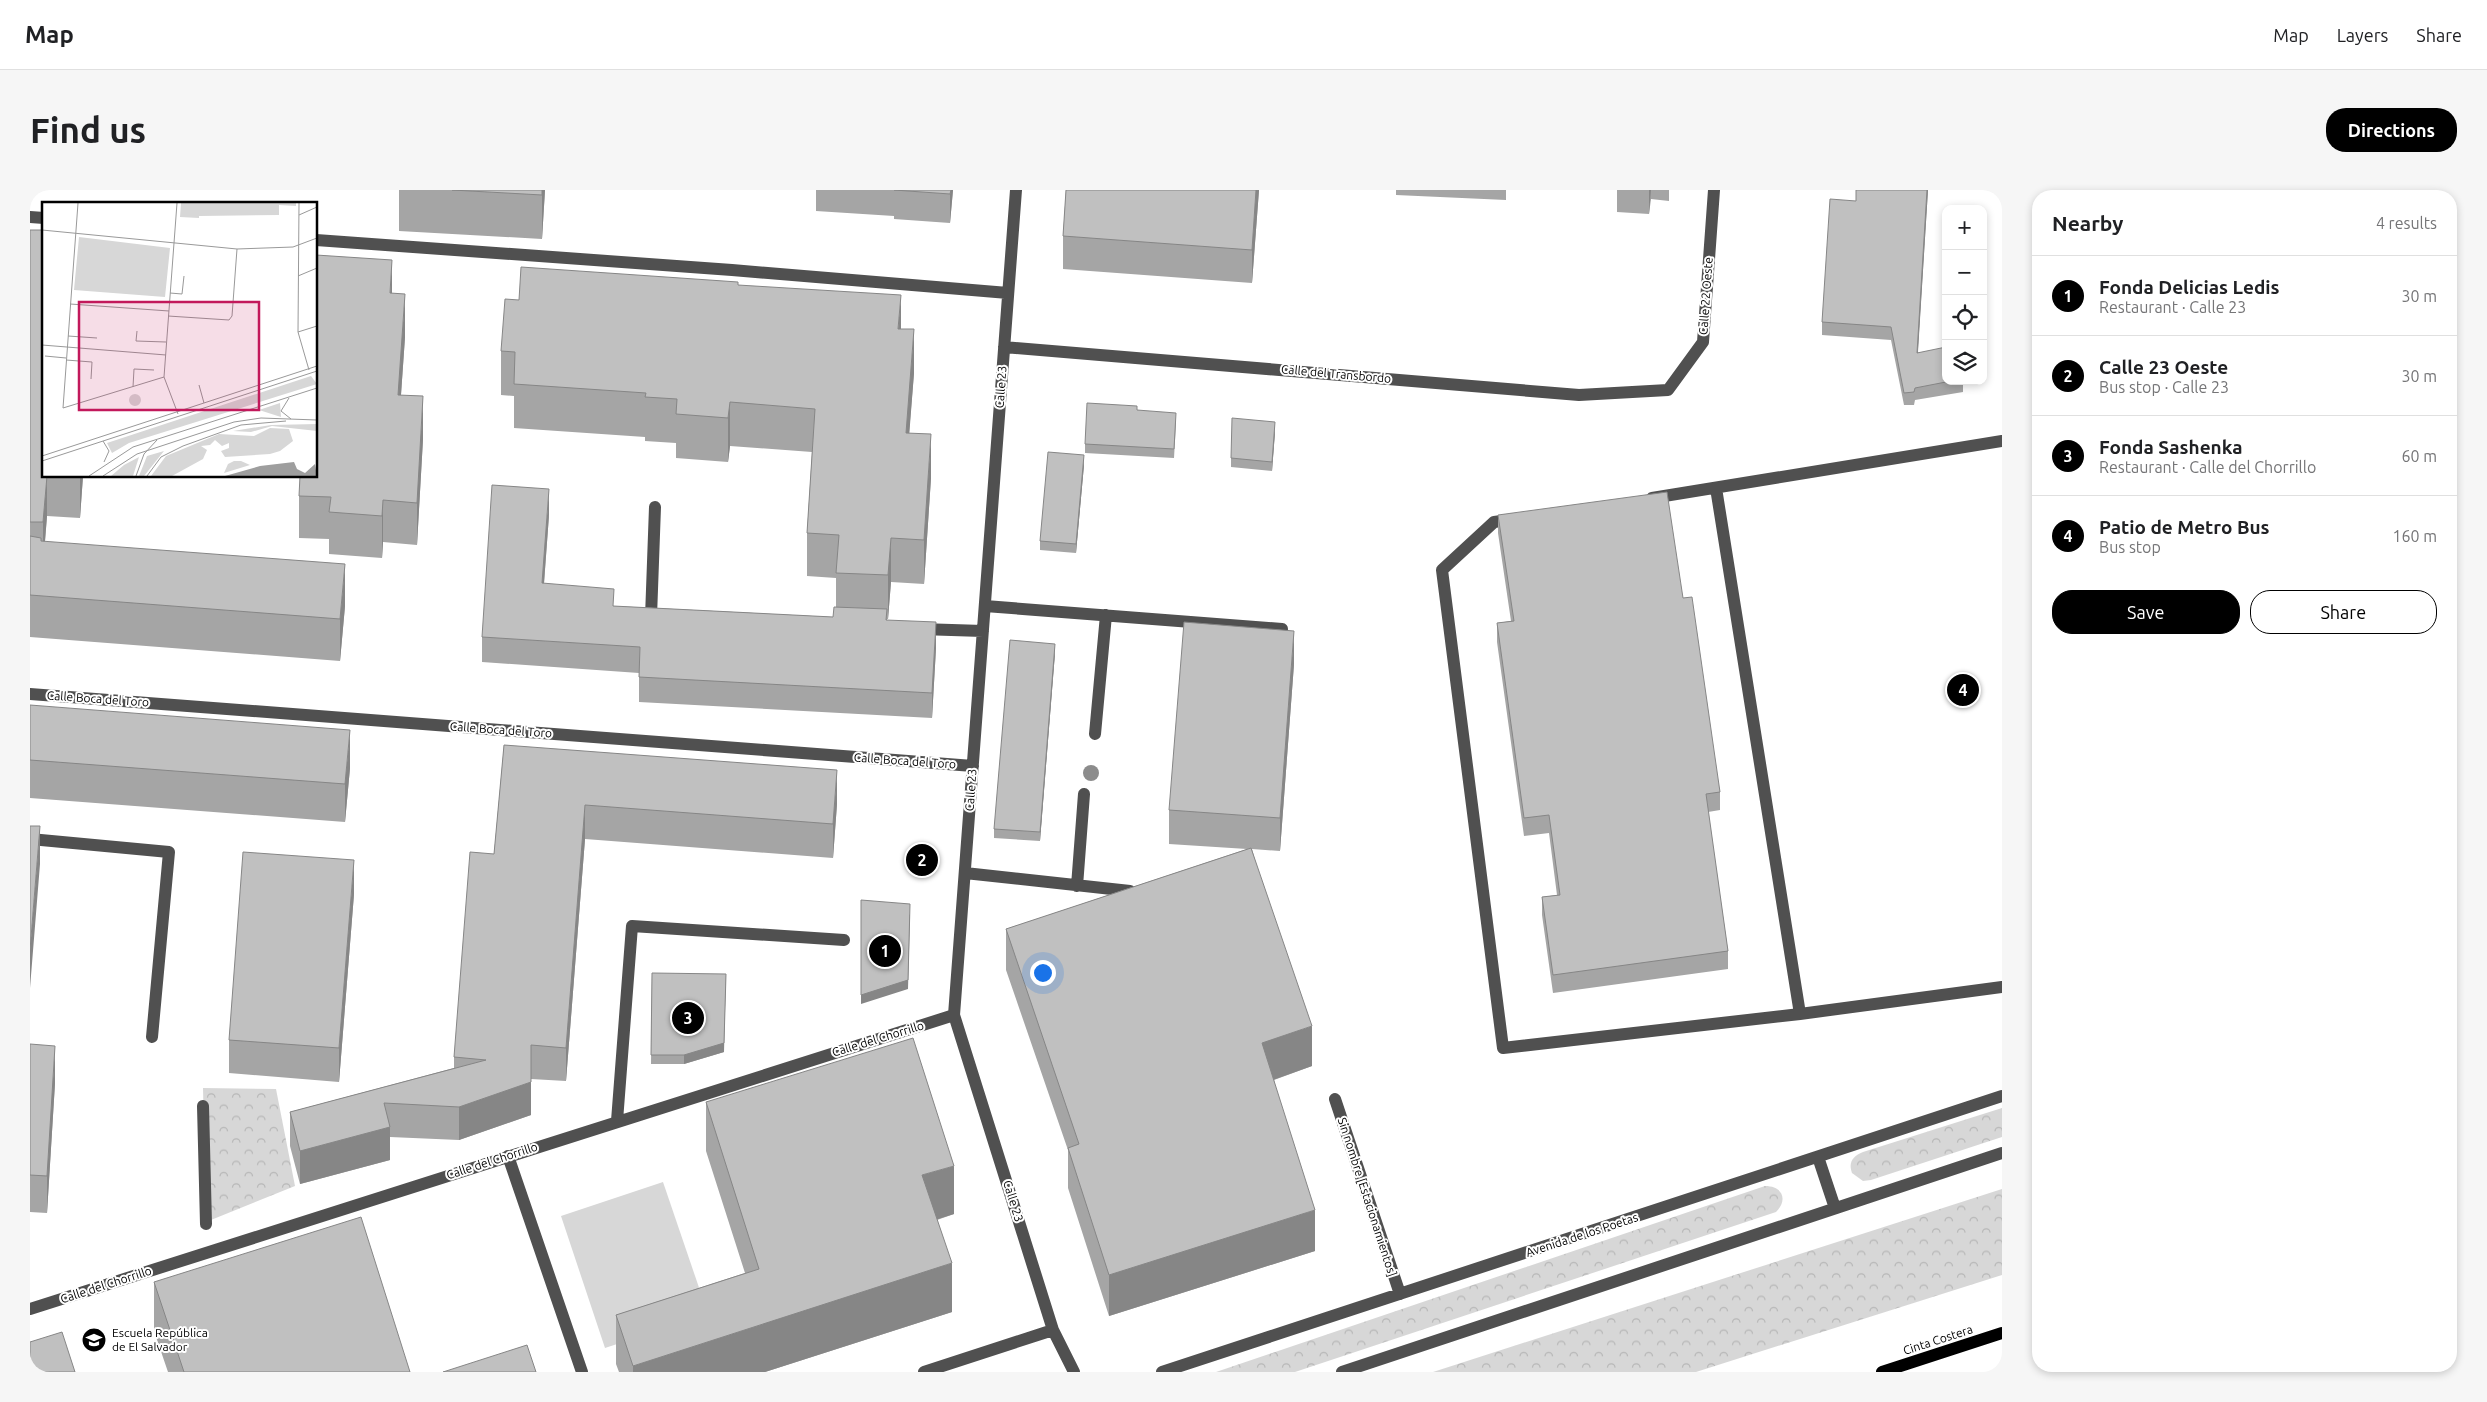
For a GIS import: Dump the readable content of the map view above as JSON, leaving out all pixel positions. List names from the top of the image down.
{
  "streets": {
    "main road": ["Cinta Costera"],
    "street": [
      "Calle 22 Oeste",
      "Calle del Transbordo",
      "Calle 23",
      "Calle Boca del Toro",
      "Calle del Chorrillo",
      "Sin nombre [Estacionamientos]",
      "Avenida de los Poetas"
    ]
  },
  "crossings": [
    ["Calle 22 Oeste", "Calle del Transbordo"],
    ["Calle del Transbordo", "Calle 23"],
    ["Calle 23", "Calle Boca del Toro"],
    ["Calle 23", "Calle del Chorrillo"],
    ["Sin nombre [Estacionamientos]", "Avenida de los Poetas"]
  ],
  "places": {
    "school or university": ["Escuela República de El Salvador"]
  },
  "page": {
    "header": "Map",
    "nav": ["Map", "Layers", "Share"],
    "buttons": [
      "Directions",
      ["Save", "Share"]
    ],
    "title": "Find us",
    "heading": ["Nearby", "4 results"],
    "map_buttons": ["+", "−"],
    "list": [
      {
        "mark": "1",
        "name": "Fonda Delicias Ledis",
        "note": "Restaurant · Calle 23",
        "value": "30 m"
      },
      {
        "mark": "2",
        "name": "Calle 23 Oeste",
        "note": "Bus stop · Calle 23",
        "value": "30 m"
      },
      {
        "mark": "3",
        "name": "Fonda Sashenka",
        "note": "Restaurant · Calle del Chorrillo",
        "value": "60 m"
      },
      {
        "mark": "4",
        "name": "Patio de Metro Bus",
        "note": "Bus stop",
        "value": "160 m"
      }
    ],
    "pins": [
      "4",
      "2",
      "1",
      "3"
    ]
  }
}
